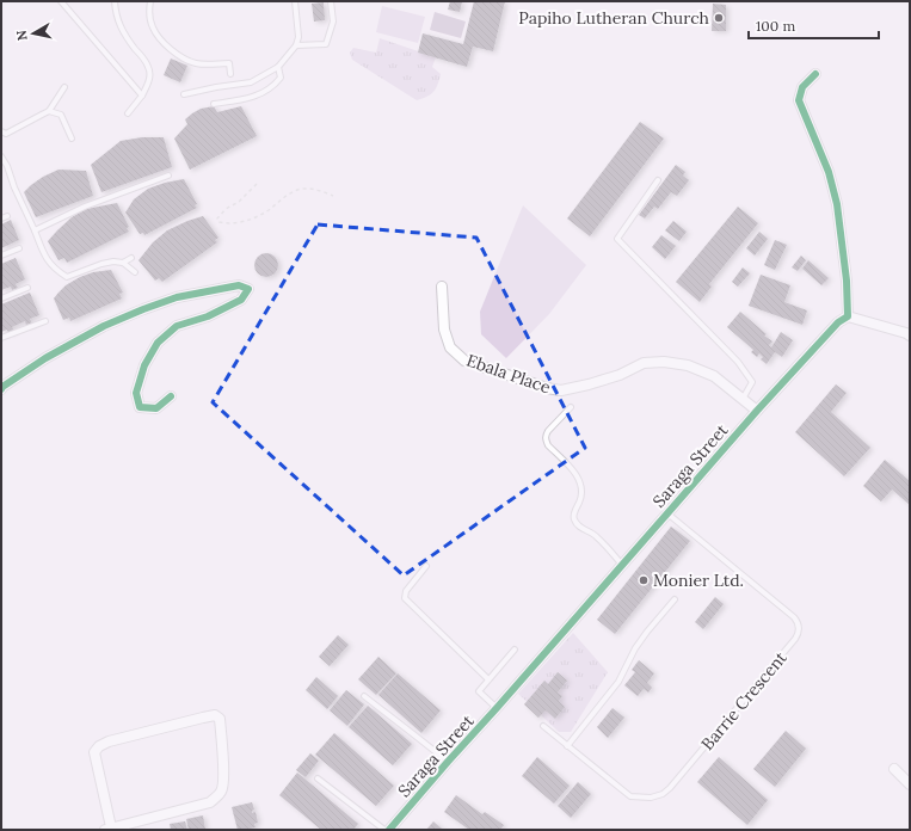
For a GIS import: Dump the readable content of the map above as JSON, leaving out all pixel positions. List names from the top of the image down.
{
  "streets": {
    "street": ["Ebala Place", "Saraga Street"],
    "lane": ["Barrie Crescent"]
  },
  "crossings": [
    ["Ebala Place", "Saraga Street"],
    ["Saraga Street", "Barrie Crescent"]
  ],
  "places": ["Papiho Lutheran Church", "Monier Ltd."],
  "scale_bar": "100 m",
  "north": "left"
}
